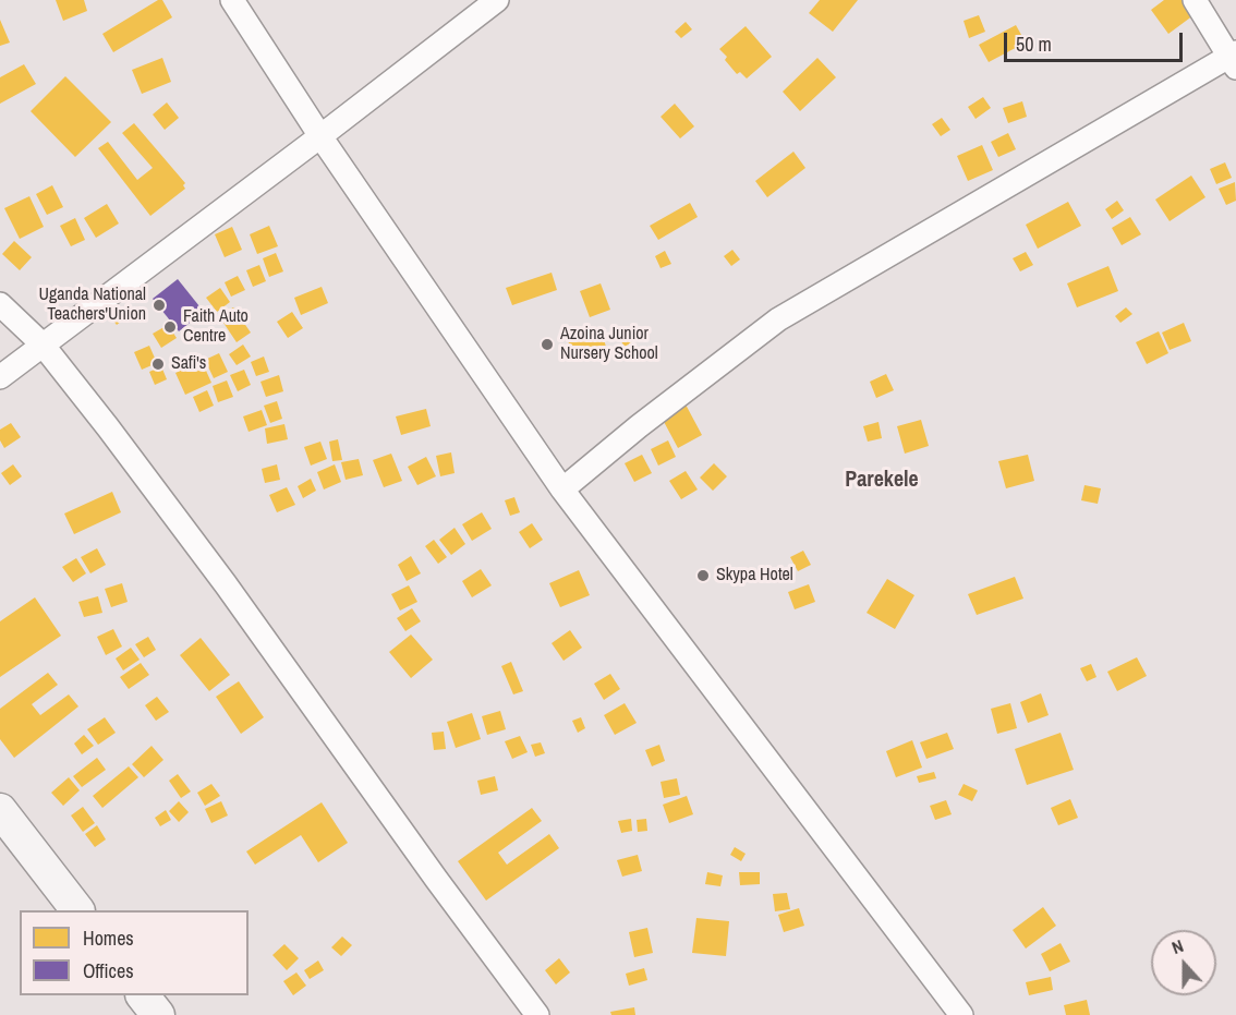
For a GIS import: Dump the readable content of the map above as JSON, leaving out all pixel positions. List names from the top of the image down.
{
  "districts": ["Parekele"],
  "places": [
    "Uganda National Teachers'Union",
    "Faith Auto Centre",
    "Azoina Junior Nursery School",
    "Safi's",
    "Skypa Hotel"
  ],
  "legend": ["Homes", "Offices"],
  "scale_bar": "50 m",
  "north": "top"
}
